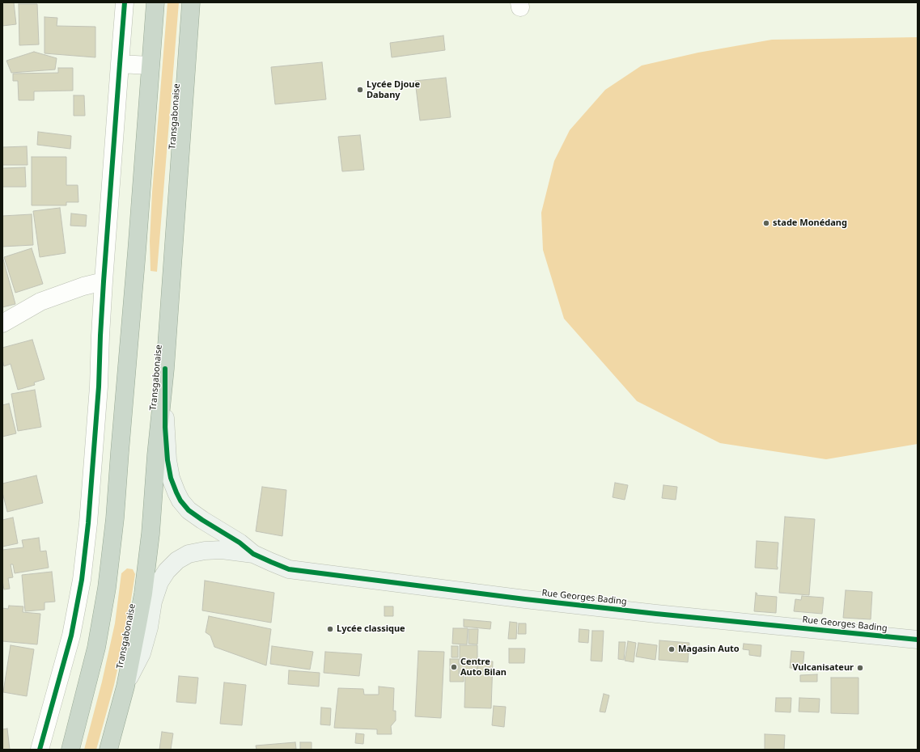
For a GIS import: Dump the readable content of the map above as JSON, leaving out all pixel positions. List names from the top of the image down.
{
  "streets": {
    "highway": ["Transgabonaise"],
    "street": ["Rue Georges Bading"]
  },
  "places": [
    "Lycée Djoue Dabany",
    "stade Monédang",
    "Lycée classique",
    "Magasin Auto",
    "Centre Auto Bilan",
    "Vulcanisateur"
  ]
}
